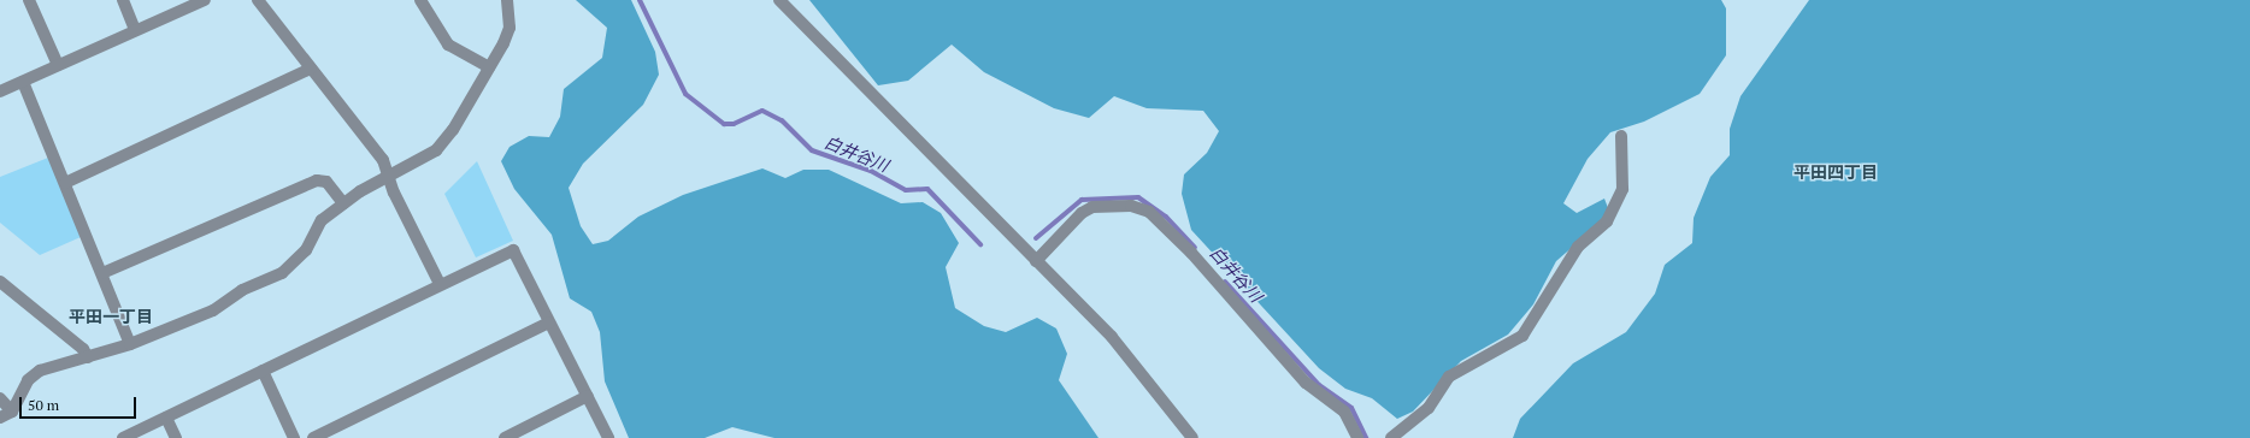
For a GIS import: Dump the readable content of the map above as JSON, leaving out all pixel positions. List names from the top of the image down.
{
  "districts": ["平田四丁目", "平田一丁目"],
  "water": ["白井谷川"],
  "scale_bar": "50 m"
}
